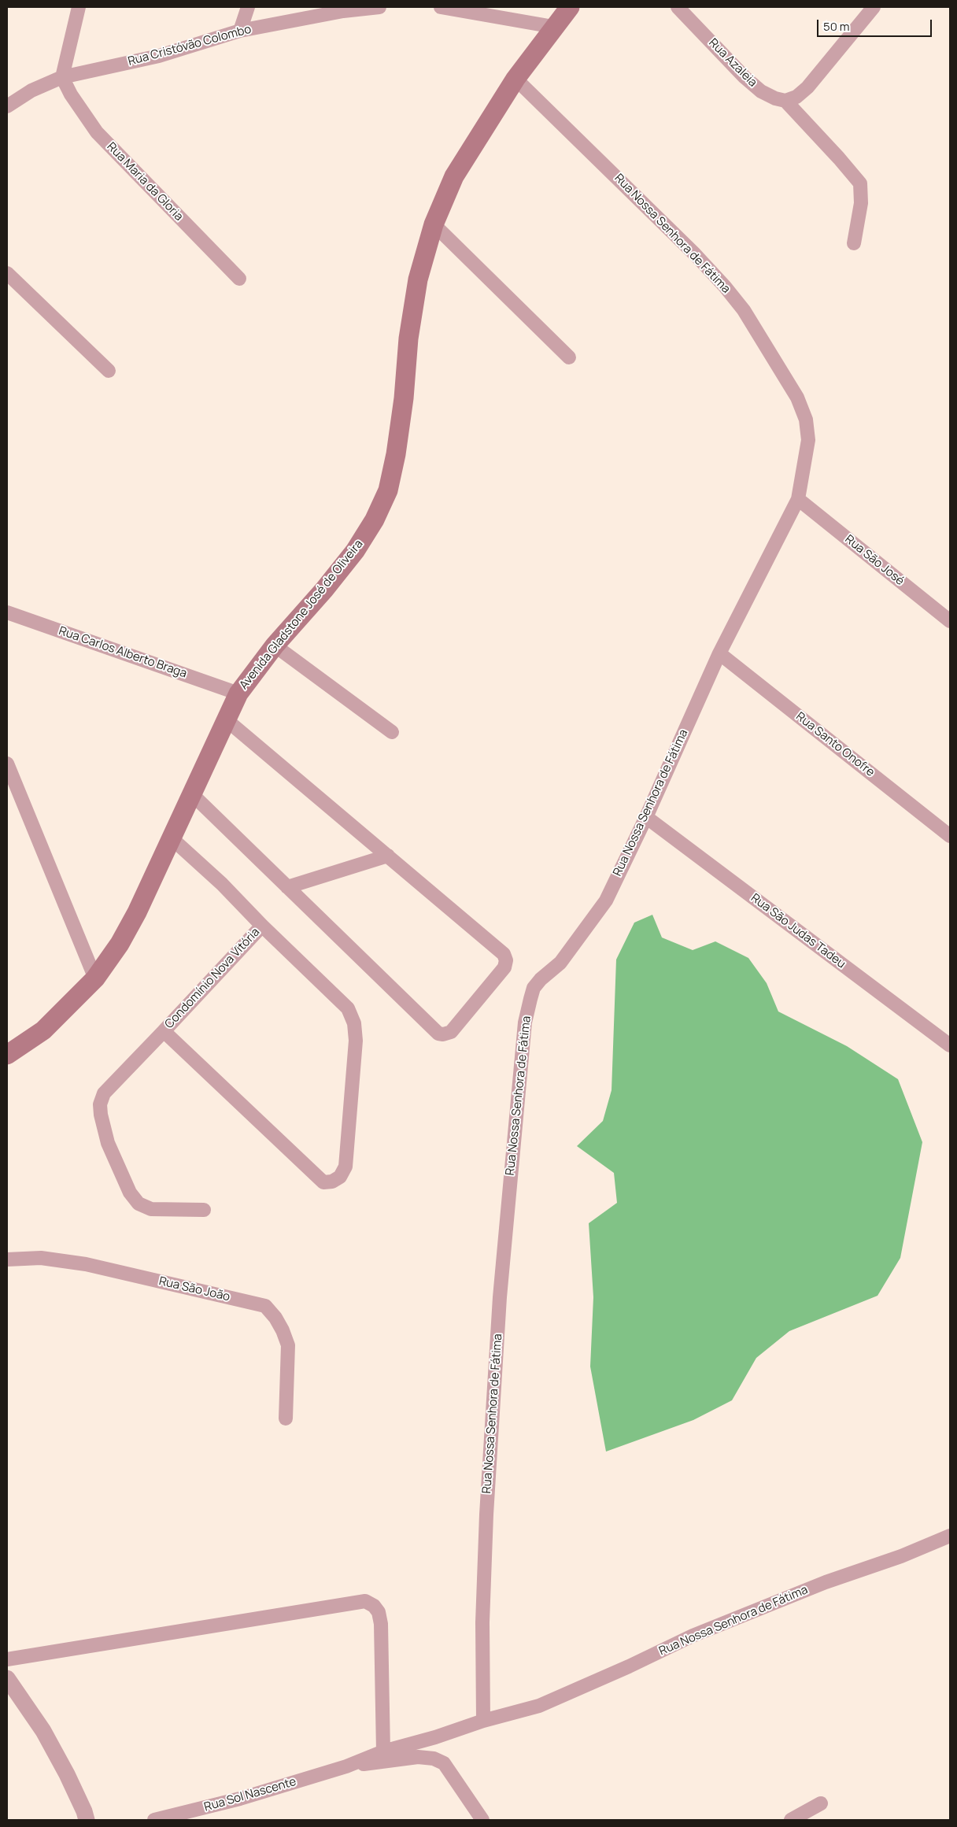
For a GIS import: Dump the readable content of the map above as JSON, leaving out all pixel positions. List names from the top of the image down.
{
  "streets": {
    "main road": ["Avenida Gladstone José de Oliveira"],
    "street": [
      "Rua Cristóvão Colombo",
      "Rua Azaleia",
      "Rua Maria da Gloria",
      "Rua Nossa Senhora de Fátima",
      "Rua São José",
      "Rua Carlos Alberto Braga",
      "Rua Santo Onofre",
      "Rua São Judas Tadeu",
      "Condomínio Nova Vitória",
      "Rua São João",
      "Rua Sol Nascente"
    ]
  },
  "crossings": [
    ["Rua Cristóvão Colombo", "Rua Maria da Gloria"],
    ["Rua Nossa Senhora de Fátima", "Rua São José"],
    ["Rua Nossa Senhora de Fátima", "Avenida Gladstone José de Oliveira"],
    ["Rua Nossa Senhora de Fátima", "Rua Santo Onofre"],
    ["Rua Nossa Senhora de Fátima", "Rua São Judas Tadeu"],
    ["Rua Nossa Senhora de Fátima", "Rua Sol Nascente"],
    ["Avenida Gladstone José de Oliveira", "Rua Carlos Alberto Braga"]
  ],
  "scale_bar": "50 m"
}
